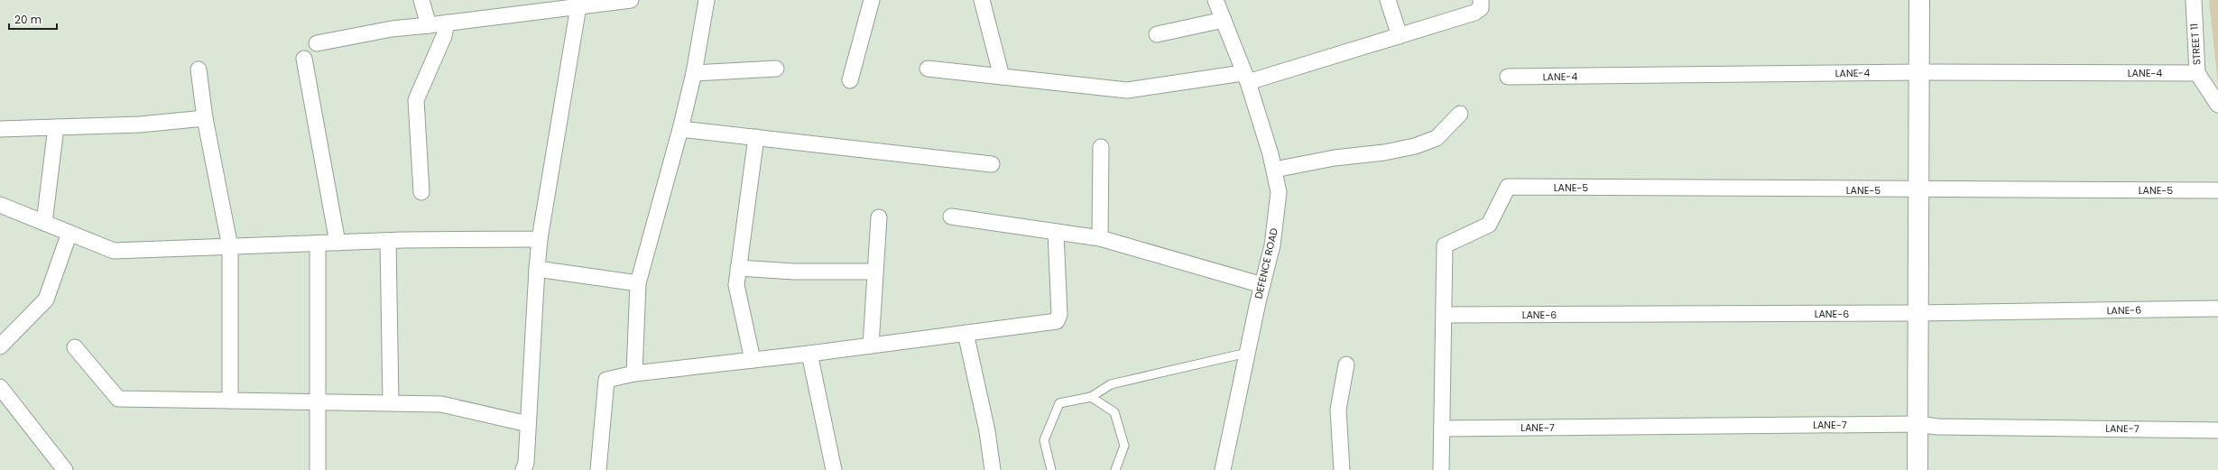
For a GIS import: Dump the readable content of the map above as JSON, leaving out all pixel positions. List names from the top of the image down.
{
  "streets": {
    "street": [
      "STREET 11",
      "LANE-4",
      "LANE-5",
      "DEFENCE ROAD",
      "LANE-6",
      "LANE-7"
    ]
  },
  "crossings": [
    ["STREET 11", "LANE-4"],
    ["LANE-5", "LANE-6"]
  ],
  "scale_bar": "20 m"
}
